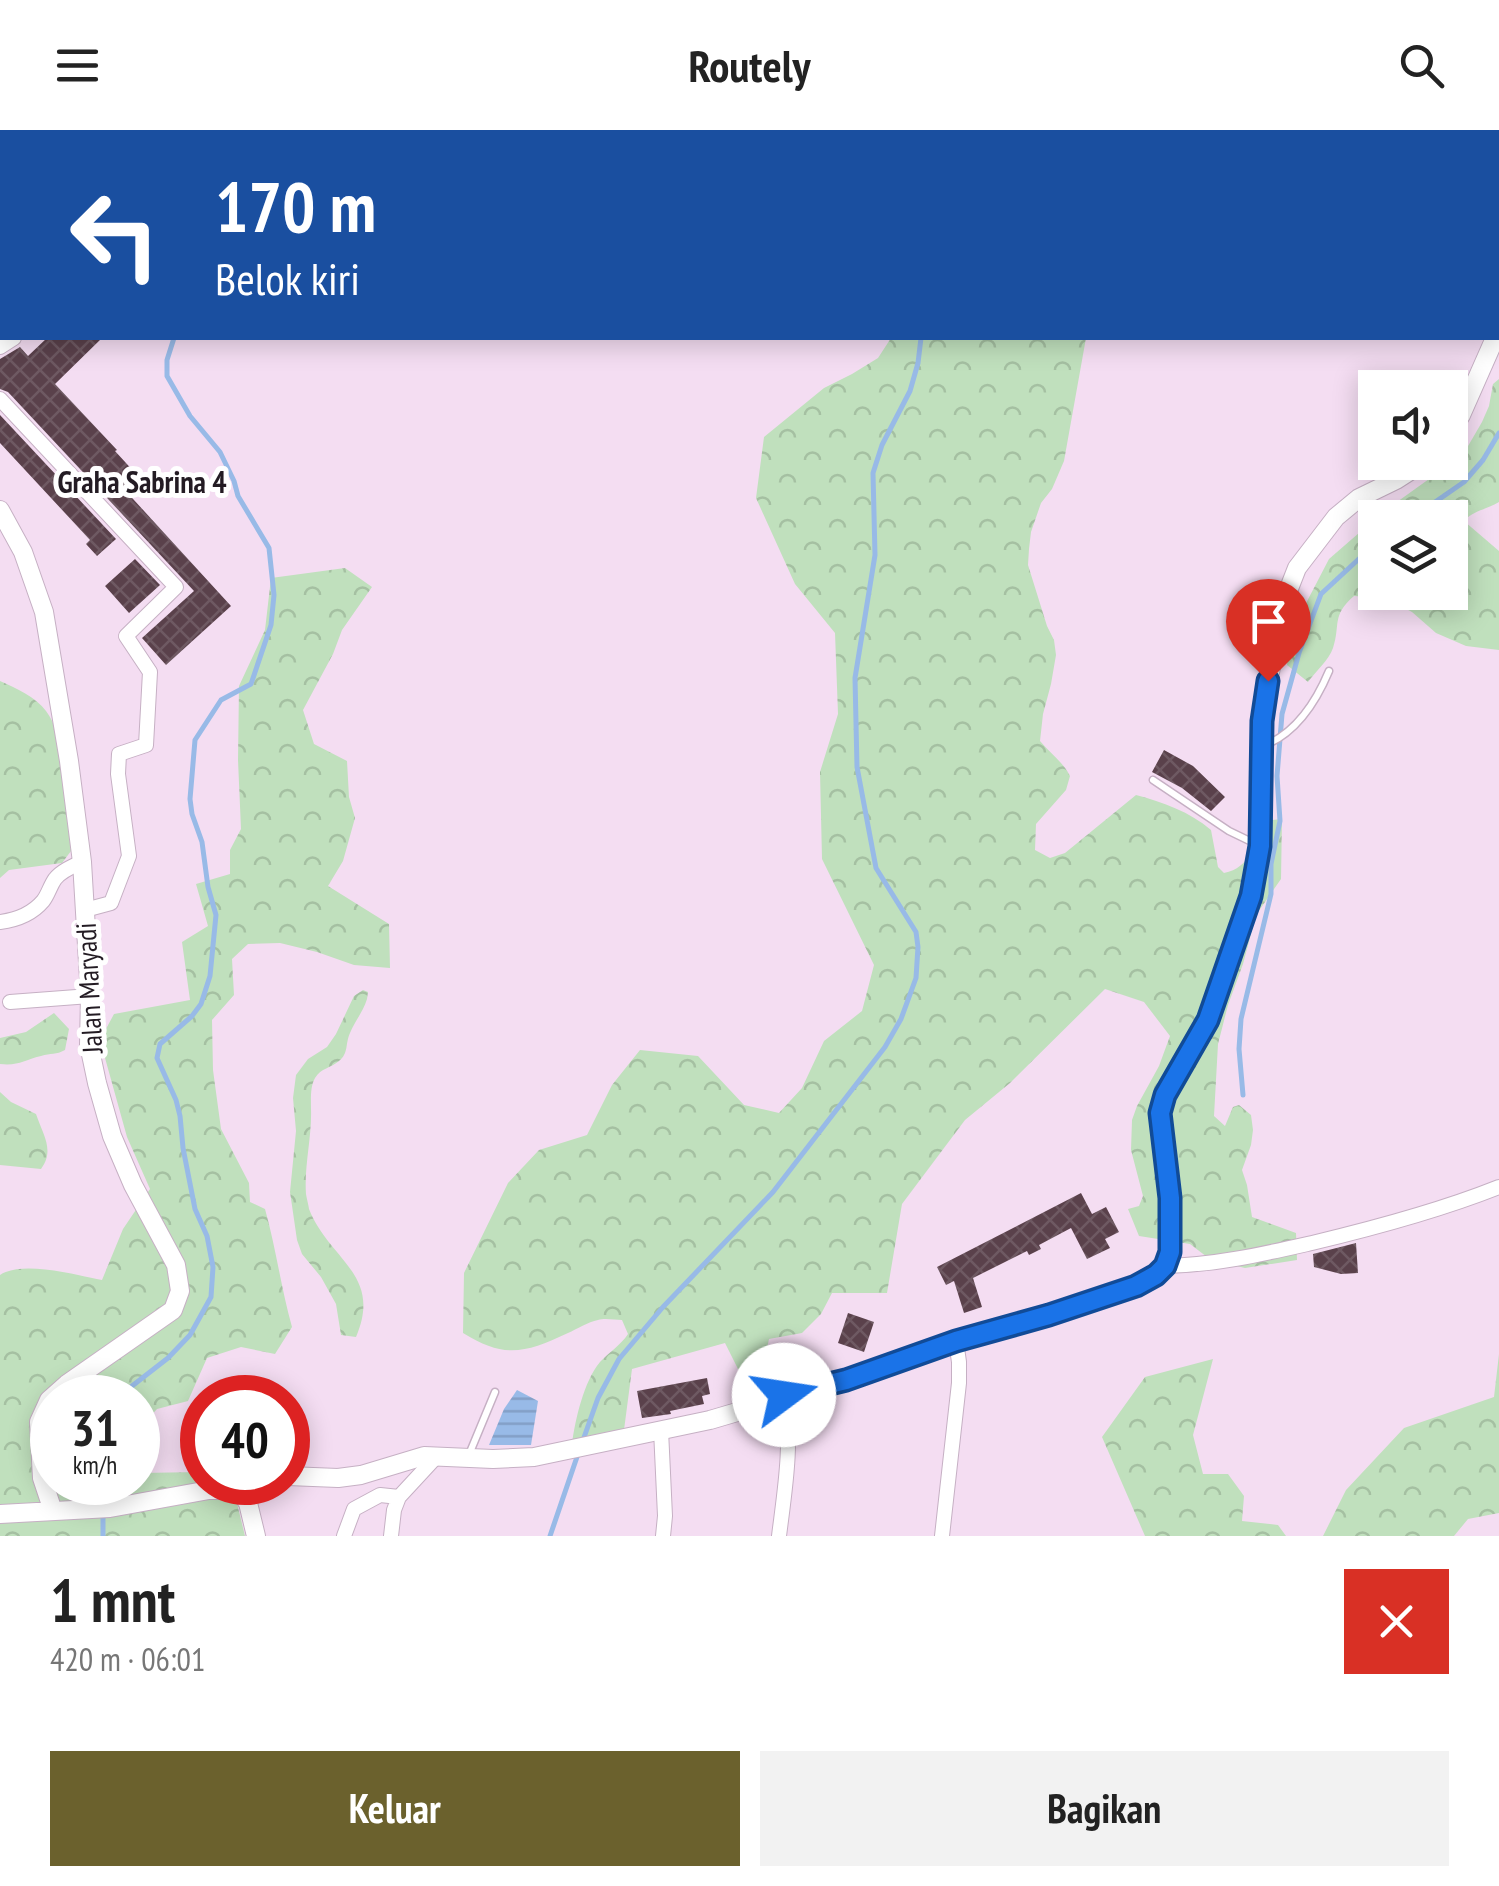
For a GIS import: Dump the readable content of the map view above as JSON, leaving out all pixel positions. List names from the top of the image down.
{
  "streets": {
    "street": ["Jalan Maryadi"]
  },
  "districts": ["Graha Sabrina 4"],
  "page": {
    "header": "Routely",
    "turn": ["170 m", "Belok kiri"],
    "speed": "31 km/h",
    "limit": "40",
    "heading": ["1 mnt", "420 m · 06:01"],
    "buttons": ["Keluar", "Bagikan"]
  }
}
